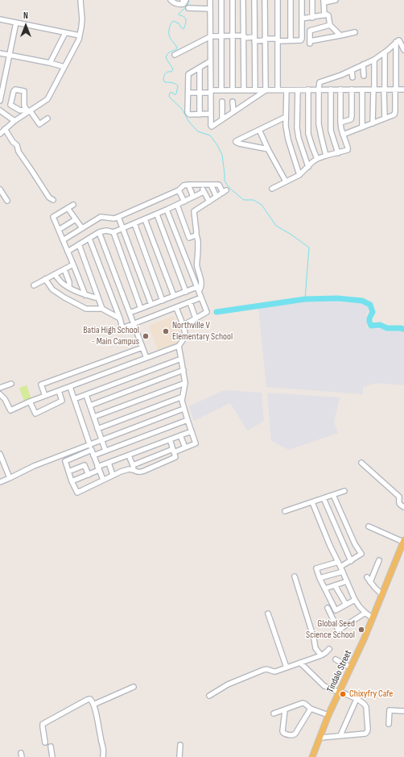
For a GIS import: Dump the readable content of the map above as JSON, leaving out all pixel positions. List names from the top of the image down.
{
  "streets": {
    "main road": ["Tindalo Street"]
  },
  "places": [
    "Northville V Elementary School",
    "Batia High School - Main Campus",
    "Global Seed Science School",
    "Chixyfry Cafe"
  ],
  "north": "top"
}
